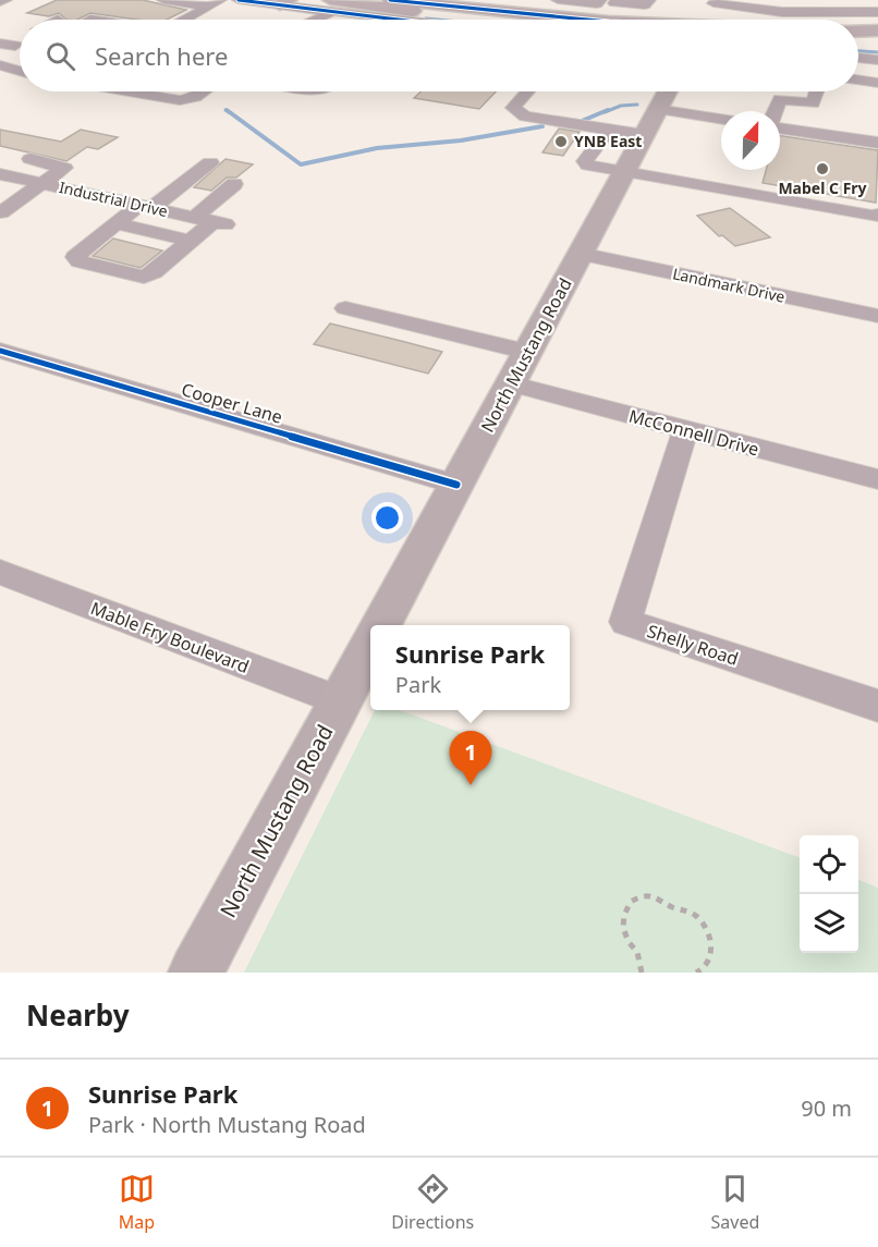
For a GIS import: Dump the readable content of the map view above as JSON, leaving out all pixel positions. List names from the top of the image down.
{
  "streets": {
    "main road": ["North Mustang Road"],
    "street": [
      "Industrial Drive",
      "Landmark Drive",
      "Cooper Lane",
      "McConnell Drive",
      "Mable Fry Boulevard",
      "Shelly Road"
    ]
  },
  "crossings": [
    ["Landmark Drive", "North Mustang Road"],
    ["North Mustang Road", "Cooper Lane"],
    ["North Mustang Road", "McConnell Drive"],
    ["North Mustang Road", "Mable Fry Boulevard"],
    ["McConnell Drive", "Shelly Road"]
  ],
  "places": ["YNB East", "Mabel C Fry"],
  "north": "top",
  "page": {
    "search": "Search here",
    "popup": ["Sunrise Park", "Park"],
    "pins": "1",
    "heading": "Nearby",
    "list": [
      {
        "mark": "1",
        "name": "Sunrise Park",
        "note": "Park · North Mustang Road",
        "value": "90 m"
      }
    ],
    "nav": ["Map", "Directions", "Saved"]
  }
}
